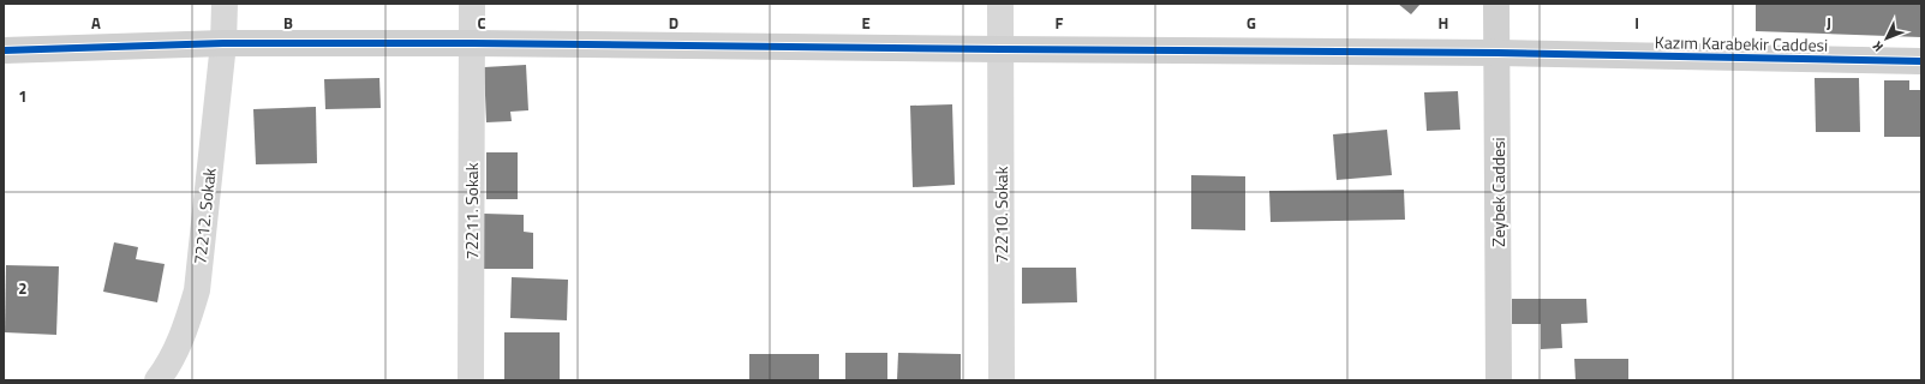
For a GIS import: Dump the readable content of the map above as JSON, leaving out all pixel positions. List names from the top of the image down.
{
  "streets": {
    "street": [
      "Kazım Karabekir Caddesi",
      "Zeybek Caddesi",
      "72211. Sokak",
      "72210. Sokak",
      "72212. Sokak"
    ]
  },
  "crossings": [
    ["Kazım Karabekir Caddesi", "Zeybek Caddesi"],
    ["Kazım Karabekir Caddesi", "72211. Sokak"],
    ["Kazım Karabekir Caddesi", "72210. Sokak"],
    ["Kazım Karabekir Caddesi", "72212. Sokak"]
  ],
  "north": "bottom left",
  "grid": {
    "columns": [
      "A",
      "B",
      "C",
      "D",
      "E",
      "F",
      "G",
      "H",
      "I",
      "J"
    ],
    "rows": ["1", "2"]
  }
}
